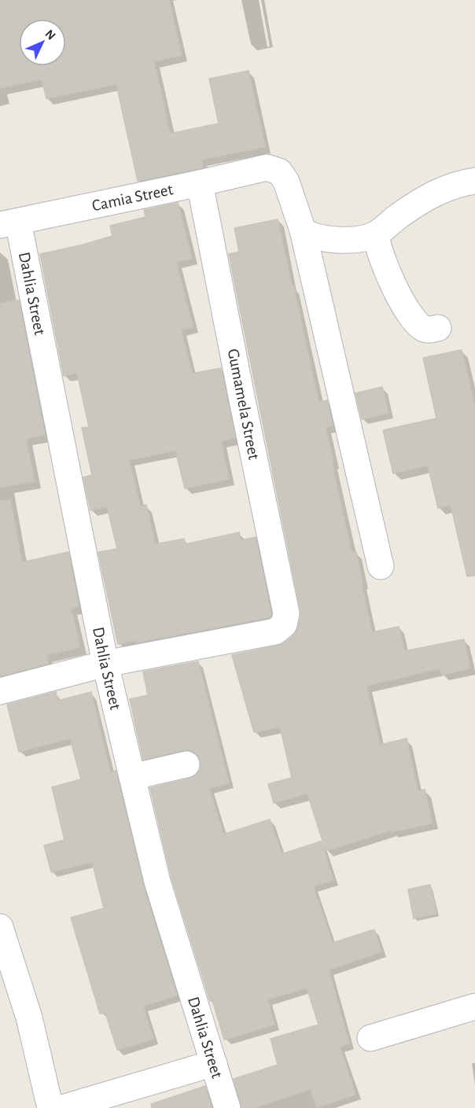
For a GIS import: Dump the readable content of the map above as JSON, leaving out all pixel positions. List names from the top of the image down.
{
  "streets": {
    "street": ["Camia Street", "Dahlia Street", "Gumamela Street"]
  },
  "crossings": [
    ["Camia Street", "Dahlia Street"],
    ["Camia Street", "Gumamela Street"],
    ["Dahlia Street", "Gumamela Street"]
  ],
  "north": "top right"
}
